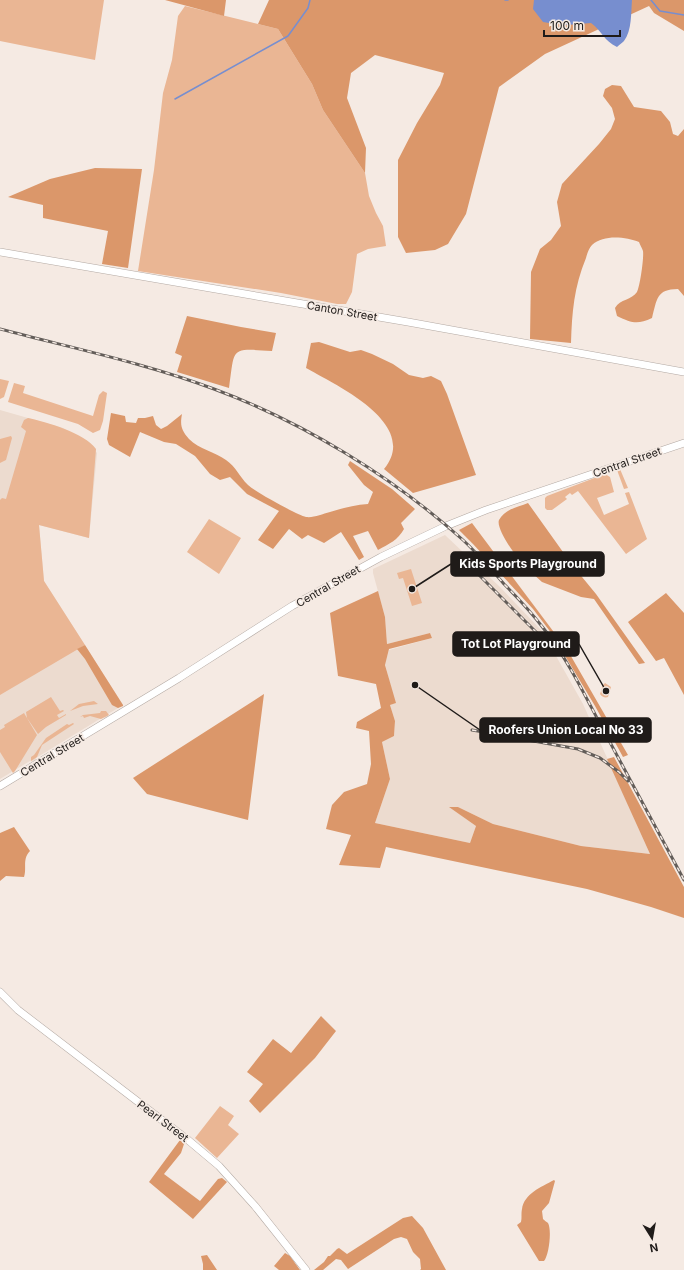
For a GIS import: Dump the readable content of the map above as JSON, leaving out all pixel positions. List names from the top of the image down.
{
  "streets": {
    "main road": ["Canton Street", "Central Street", "Pearl Street"]
  },
  "places": ["Kids Sports Playground", "Roofers Union Local No 33", "Tot Lot Playground"],
  "scale_bar": "100 m",
  "north": "bottom"
}
